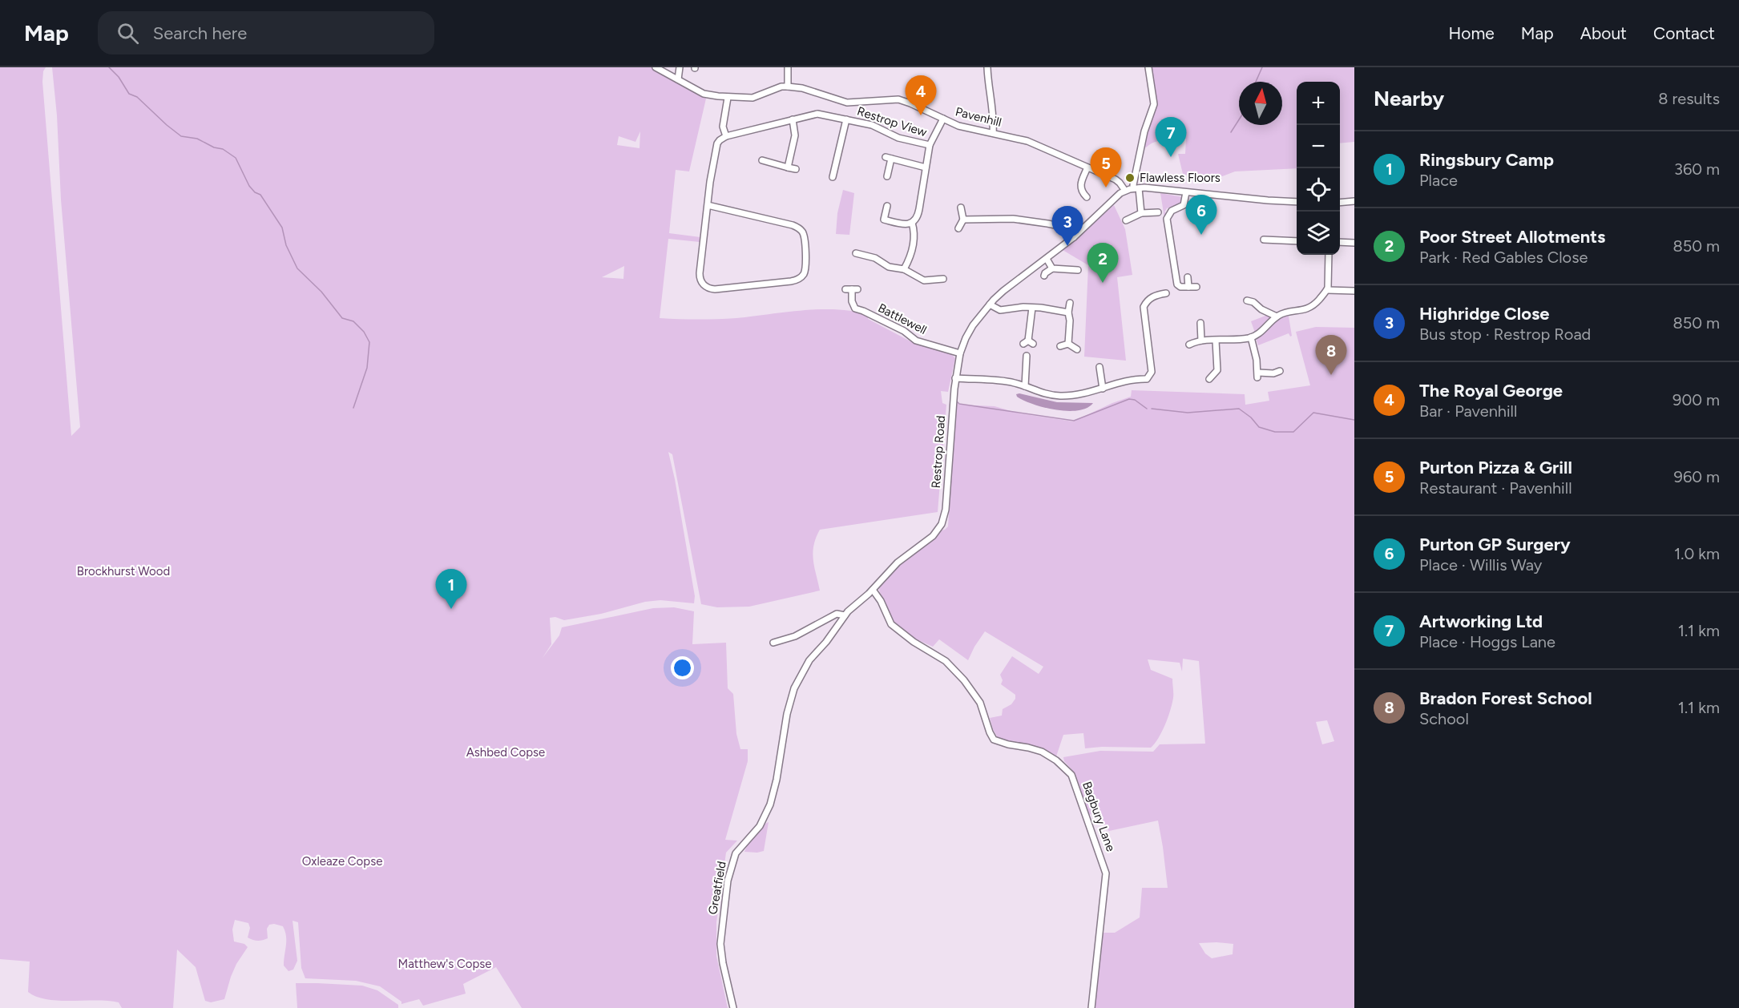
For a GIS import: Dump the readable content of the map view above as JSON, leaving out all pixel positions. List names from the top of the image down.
{
  "streets": {
    "street": [
      "Pavenhill",
      "Restrop View",
      "Battlewell",
      "Restrop Road",
      "Bagbury Lane",
      "Greatfield"
    ]
  },
  "crossings": [
    ["Pavenhill", "Restrop View"],
    ["Pavenhill", "Restrop Road"],
    ["Battlewell", "Restrop Road"],
    ["Restrop Road", "Bagbury Lane"],
    ["Restrop Road", "Greatfield"]
  ],
  "parks": [
    "Brockhurst Wood",
    "Ashbed Copse",
    "Oxleaze Copse",
    "Matthew's Copse"
  ],
  "places": ["Flawless Floors"],
  "north": "top",
  "page": {
    "header": "Map",
    "search": "Search here",
    "nav": [
      "Home",
      "Map",
      "About",
      "Contact"
    ],
    "heading": ["Nearby", "8 results"],
    "pins": [
      "4",
      "7",
      "5",
      "6",
      "3",
      "2",
      "8",
      "1"
    ],
    "map_buttons": ["+", "−"],
    "list": [
      {
        "mark": "1",
        "name": "Ringsbury Camp",
        "note": "Place",
        "value": "360 m"
      },
      {
        "mark": "2",
        "name": "Poor Street Allotments",
        "note": "Park · Red Gables Close",
        "value": "850 m"
      },
      {
        "mark": "3",
        "name": "Highridge Close",
        "note": "Bus stop · Restrop Road",
        "value": "850 m"
      },
      {
        "mark": "4",
        "name": "The Royal George",
        "note": "Bar · Pavenhill",
        "value": "900 m"
      },
      {
        "mark": "5",
        "name": "Purton Pizza & Grill",
        "note": "Restaurant · Pavenhill",
        "value": "960 m"
      },
      {
        "mark": "6",
        "name": "Purton GP Surgery",
        "note": "Place · Willis Way",
        "value": "1.0 km"
      },
      {
        "mark": "7",
        "name": "Artworking Ltd",
        "note": "Place · Hoggs Lane",
        "value": "1.1 km"
      },
      {
        "mark": "8",
        "name": "Bradon Forest School",
        "note": "School",
        "value": "1.1 km"
      }
    ]
  }
}
